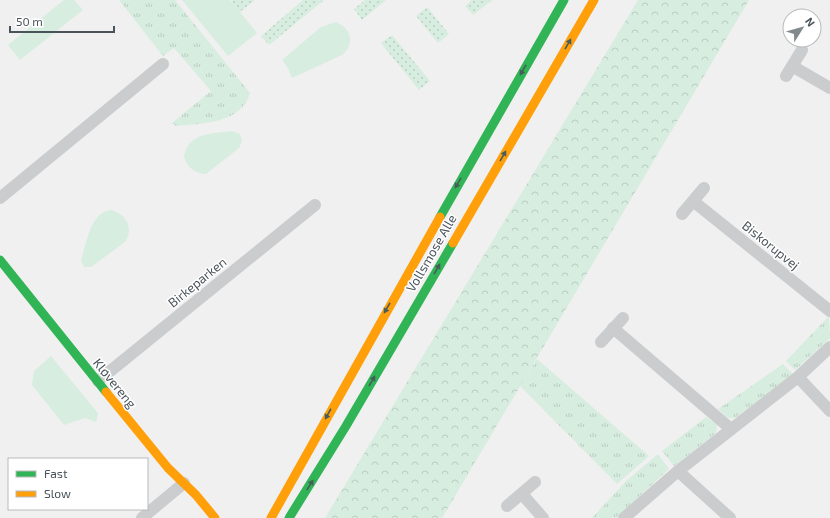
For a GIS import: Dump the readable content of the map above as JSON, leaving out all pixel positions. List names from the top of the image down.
{
  "streets": {
    "street": [
      "Biskorupvej",
      "Vollsmose Alle",
      "Birkeparken",
      "Kløvereng"
    ]
  },
  "crossings": [
    ["Birkeparken", "Kløvereng"]
  ],
  "legend": ["Fast", "Slow"],
  "scale_bar": "50 m",
  "north": "top right"
}
